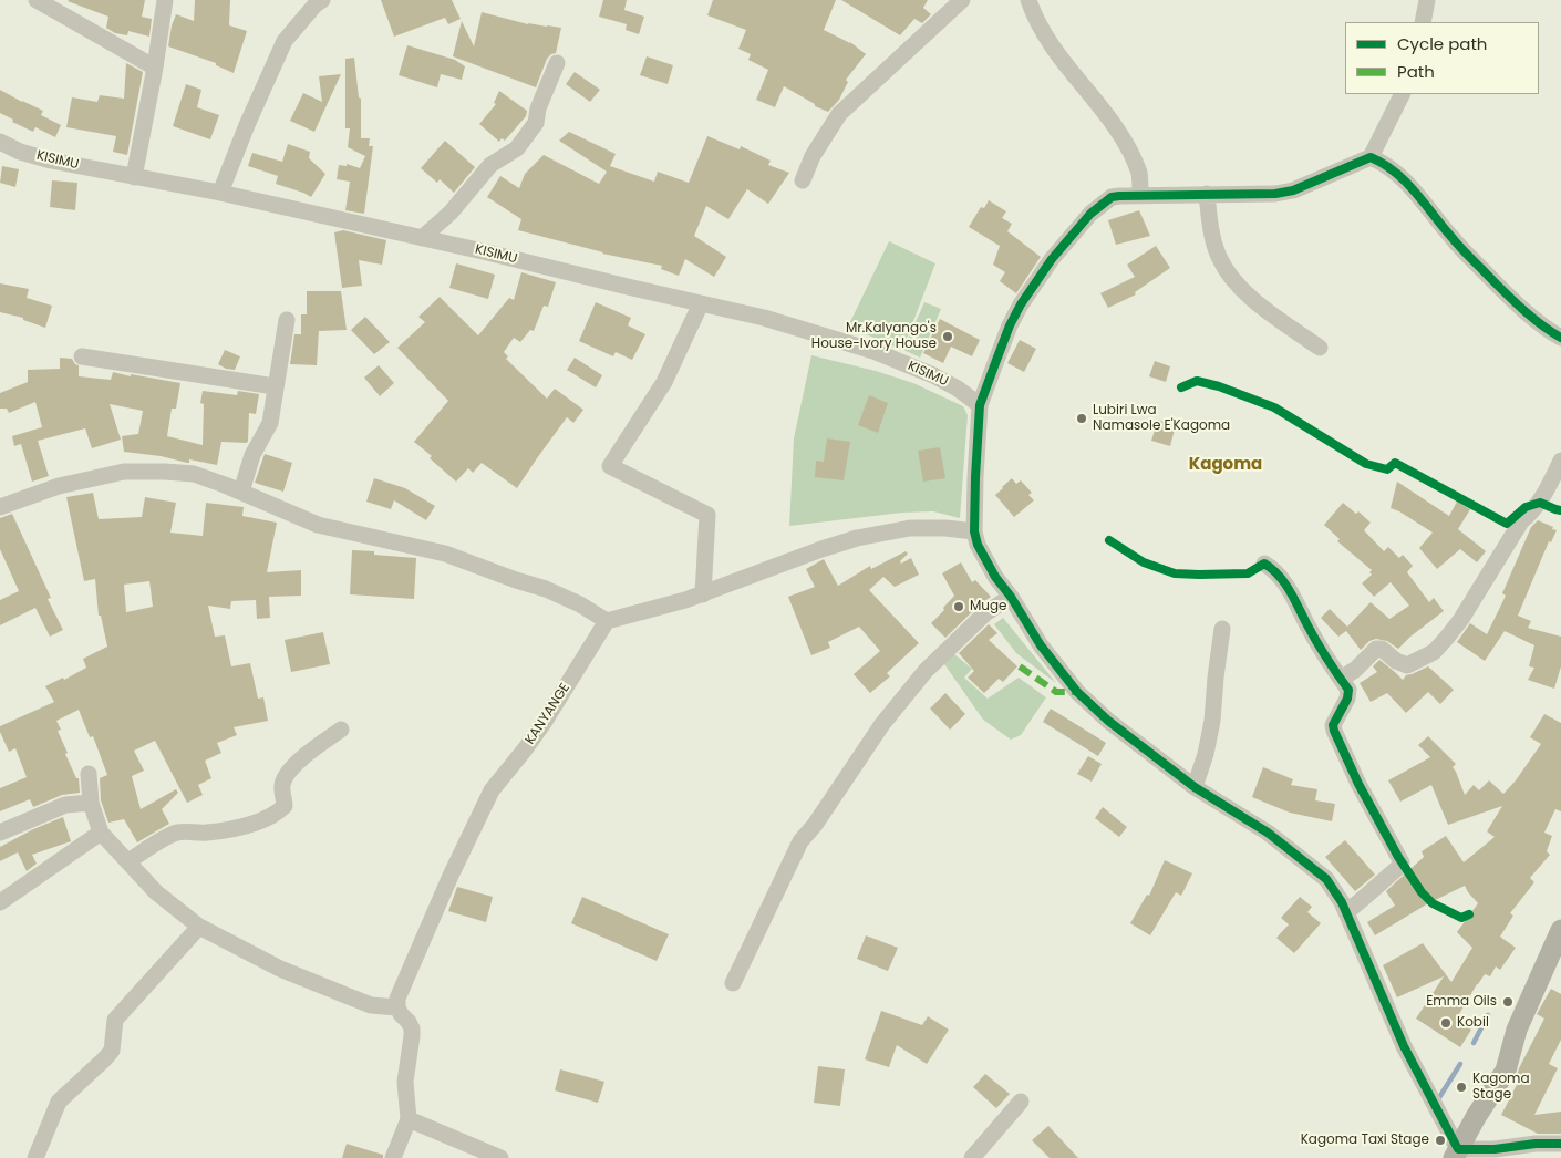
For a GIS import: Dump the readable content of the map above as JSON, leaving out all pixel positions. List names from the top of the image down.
{
  "streets": {
    "street": ["KISIMU", "KANYANGE"]
  },
  "districts": ["Kagoma"],
  "places": [
    "Mr.Kalyango's House-Ivory House",
    "Lubiri Lwa Namasole E'Kagoma",
    "Muge",
    "Emma Oils",
    "Kobil",
    "Kagoma Stage",
    "Kagoma Taxi Stage"
  ],
  "legend": ["Cycle path", "Path"]
}
